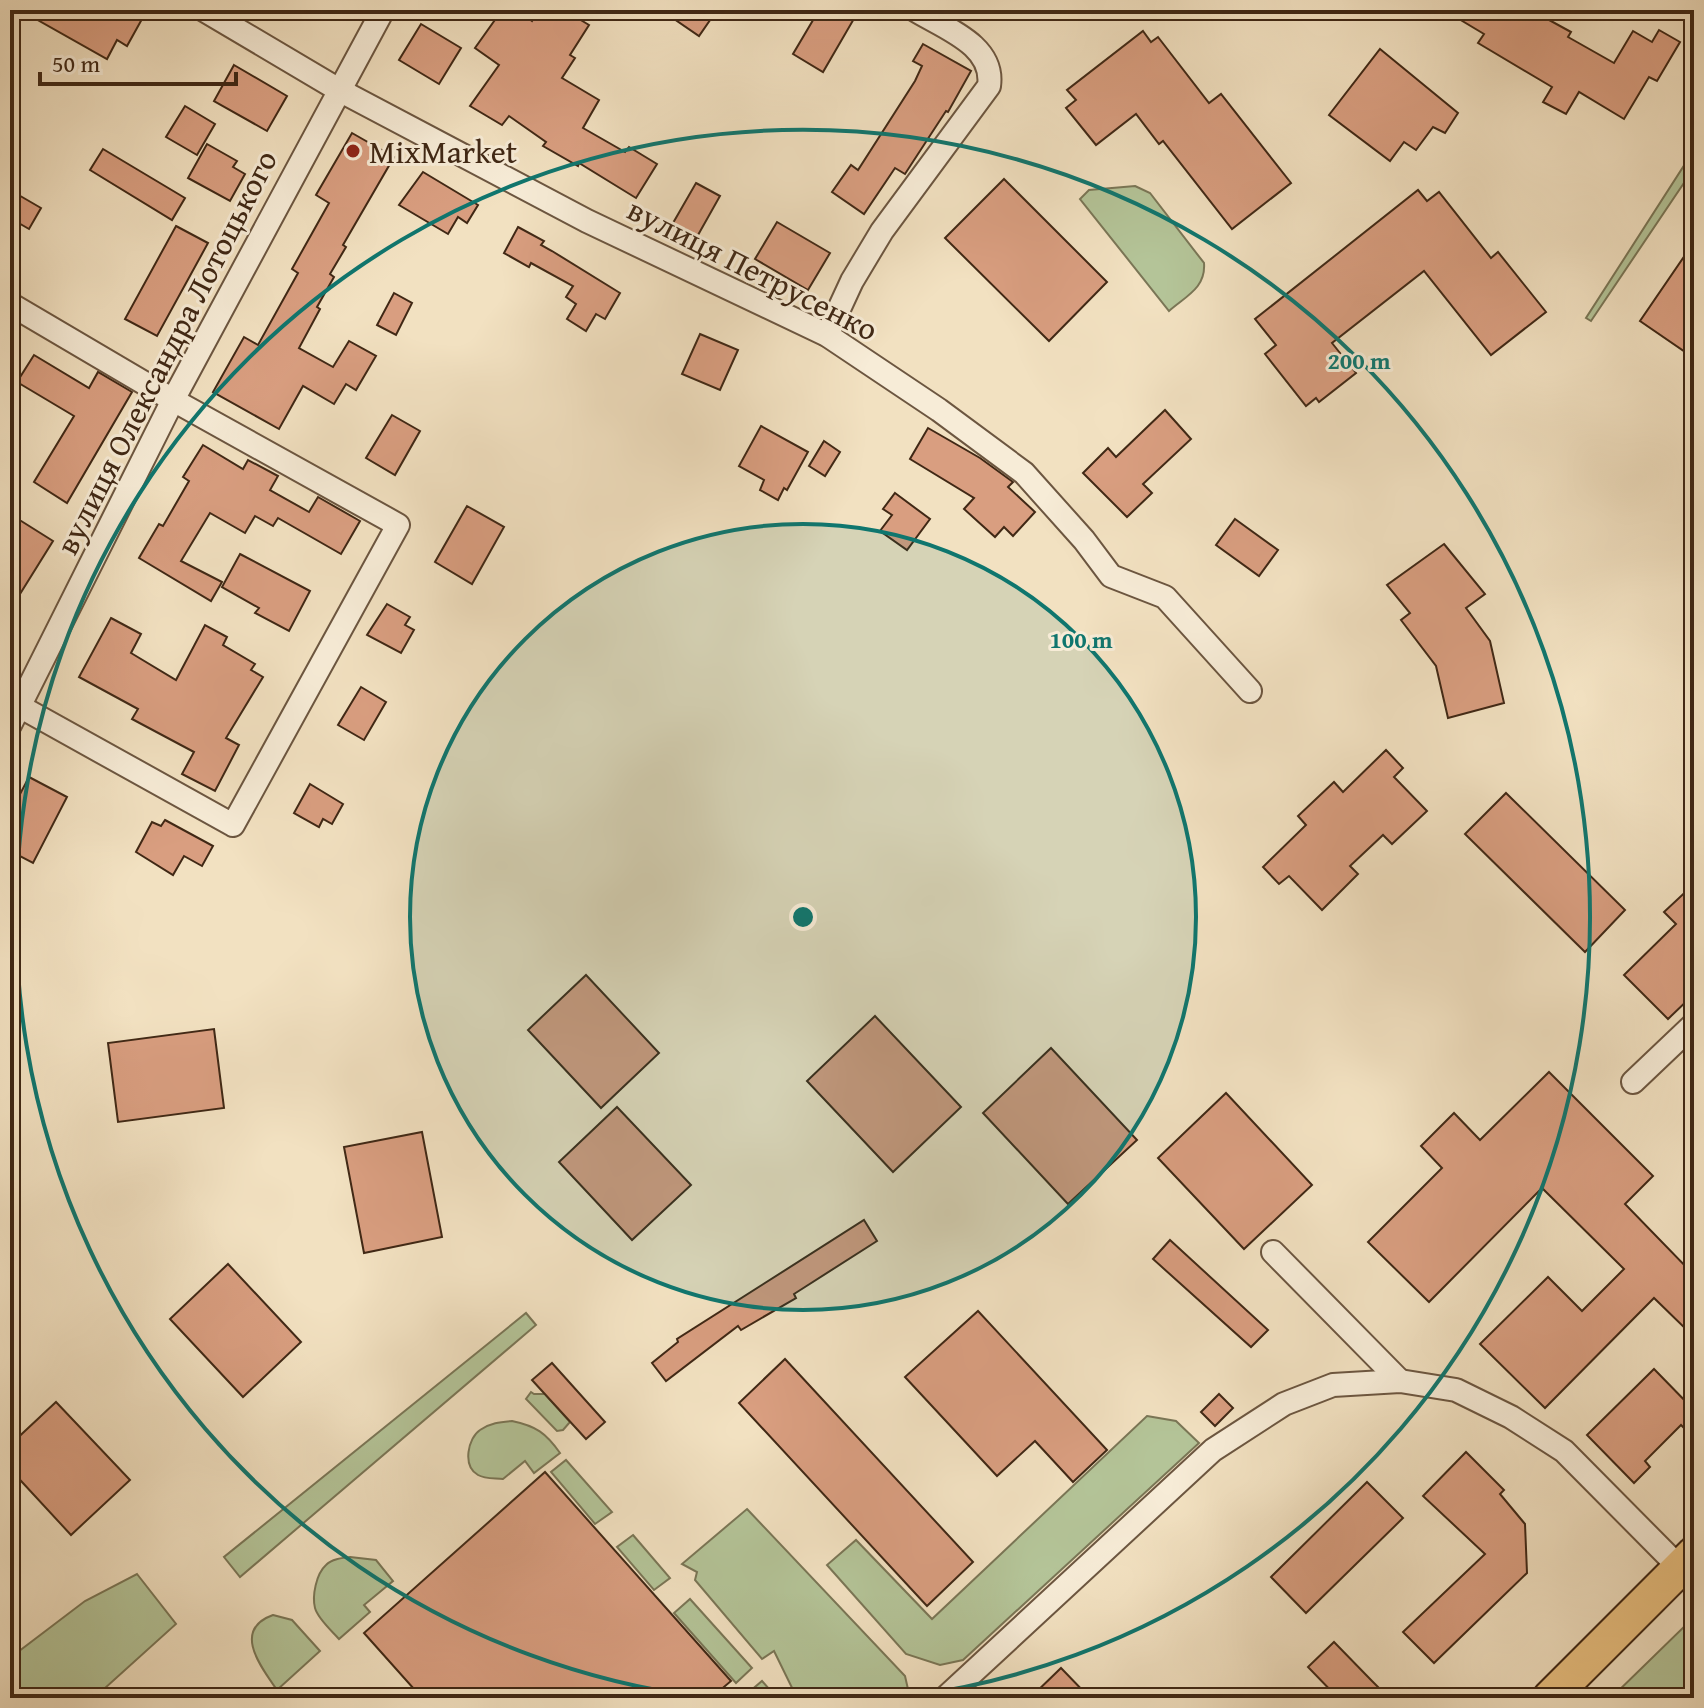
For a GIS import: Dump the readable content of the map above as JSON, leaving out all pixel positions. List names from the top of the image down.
{
  "streets": {
    "street": ["вулиця Петрусенко", "вулиця Олександра Лотоцького"]
  },
  "crossings": [
    ["вулиця Петрусенко", "вулиця Олександра Лотоцького"]
  ],
  "places": ["MixMarket"],
  "scale_bar": "50 m",
  "rings": ["200 m", "100 m"]
}
